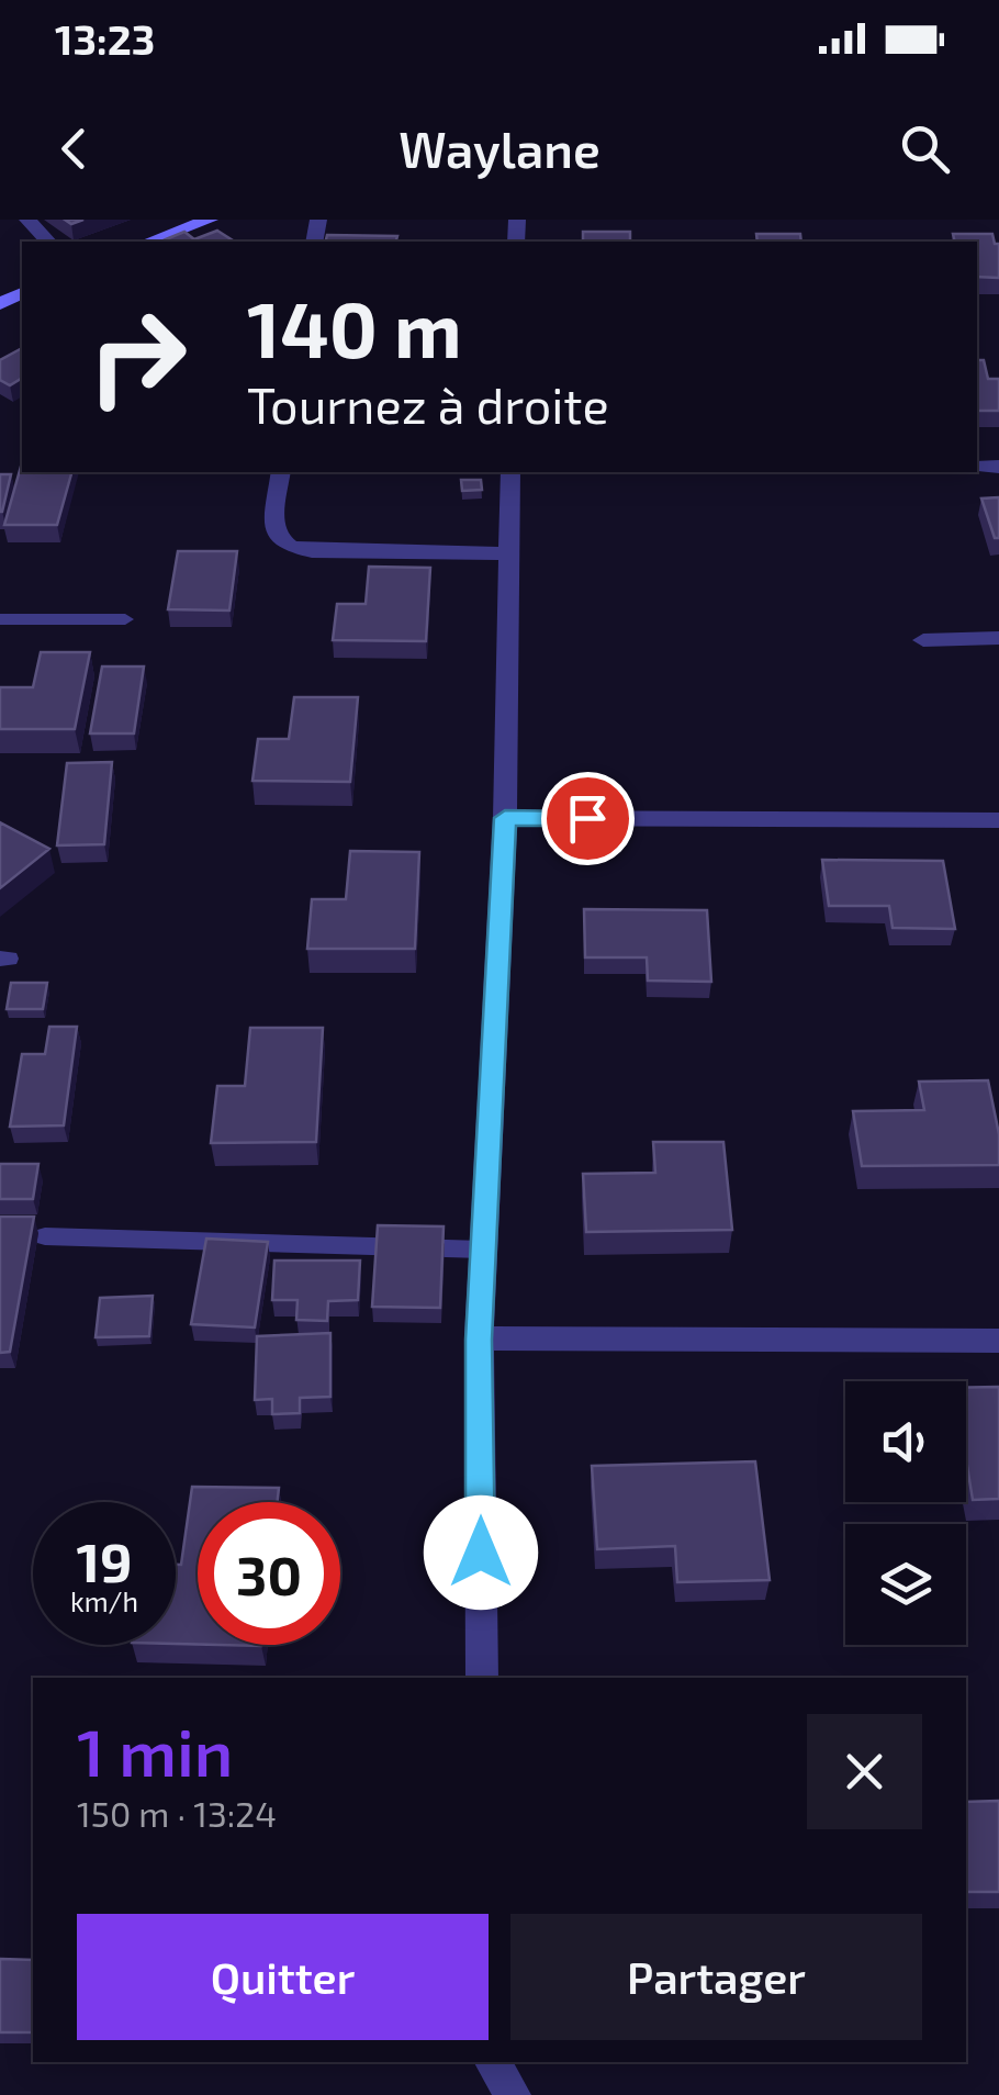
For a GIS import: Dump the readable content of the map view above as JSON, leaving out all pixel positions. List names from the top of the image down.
{
  "page": {
    "status": "13:23",
    "header": "Waylane",
    "turn": ["140 m", "Tournez à droite"],
    "speed": "19 km/h",
    "limit": "30",
    "heading": ["1 min", "150 m · 13:24"],
    "buttons": ["Quitter", "Partager"]
  }
}
